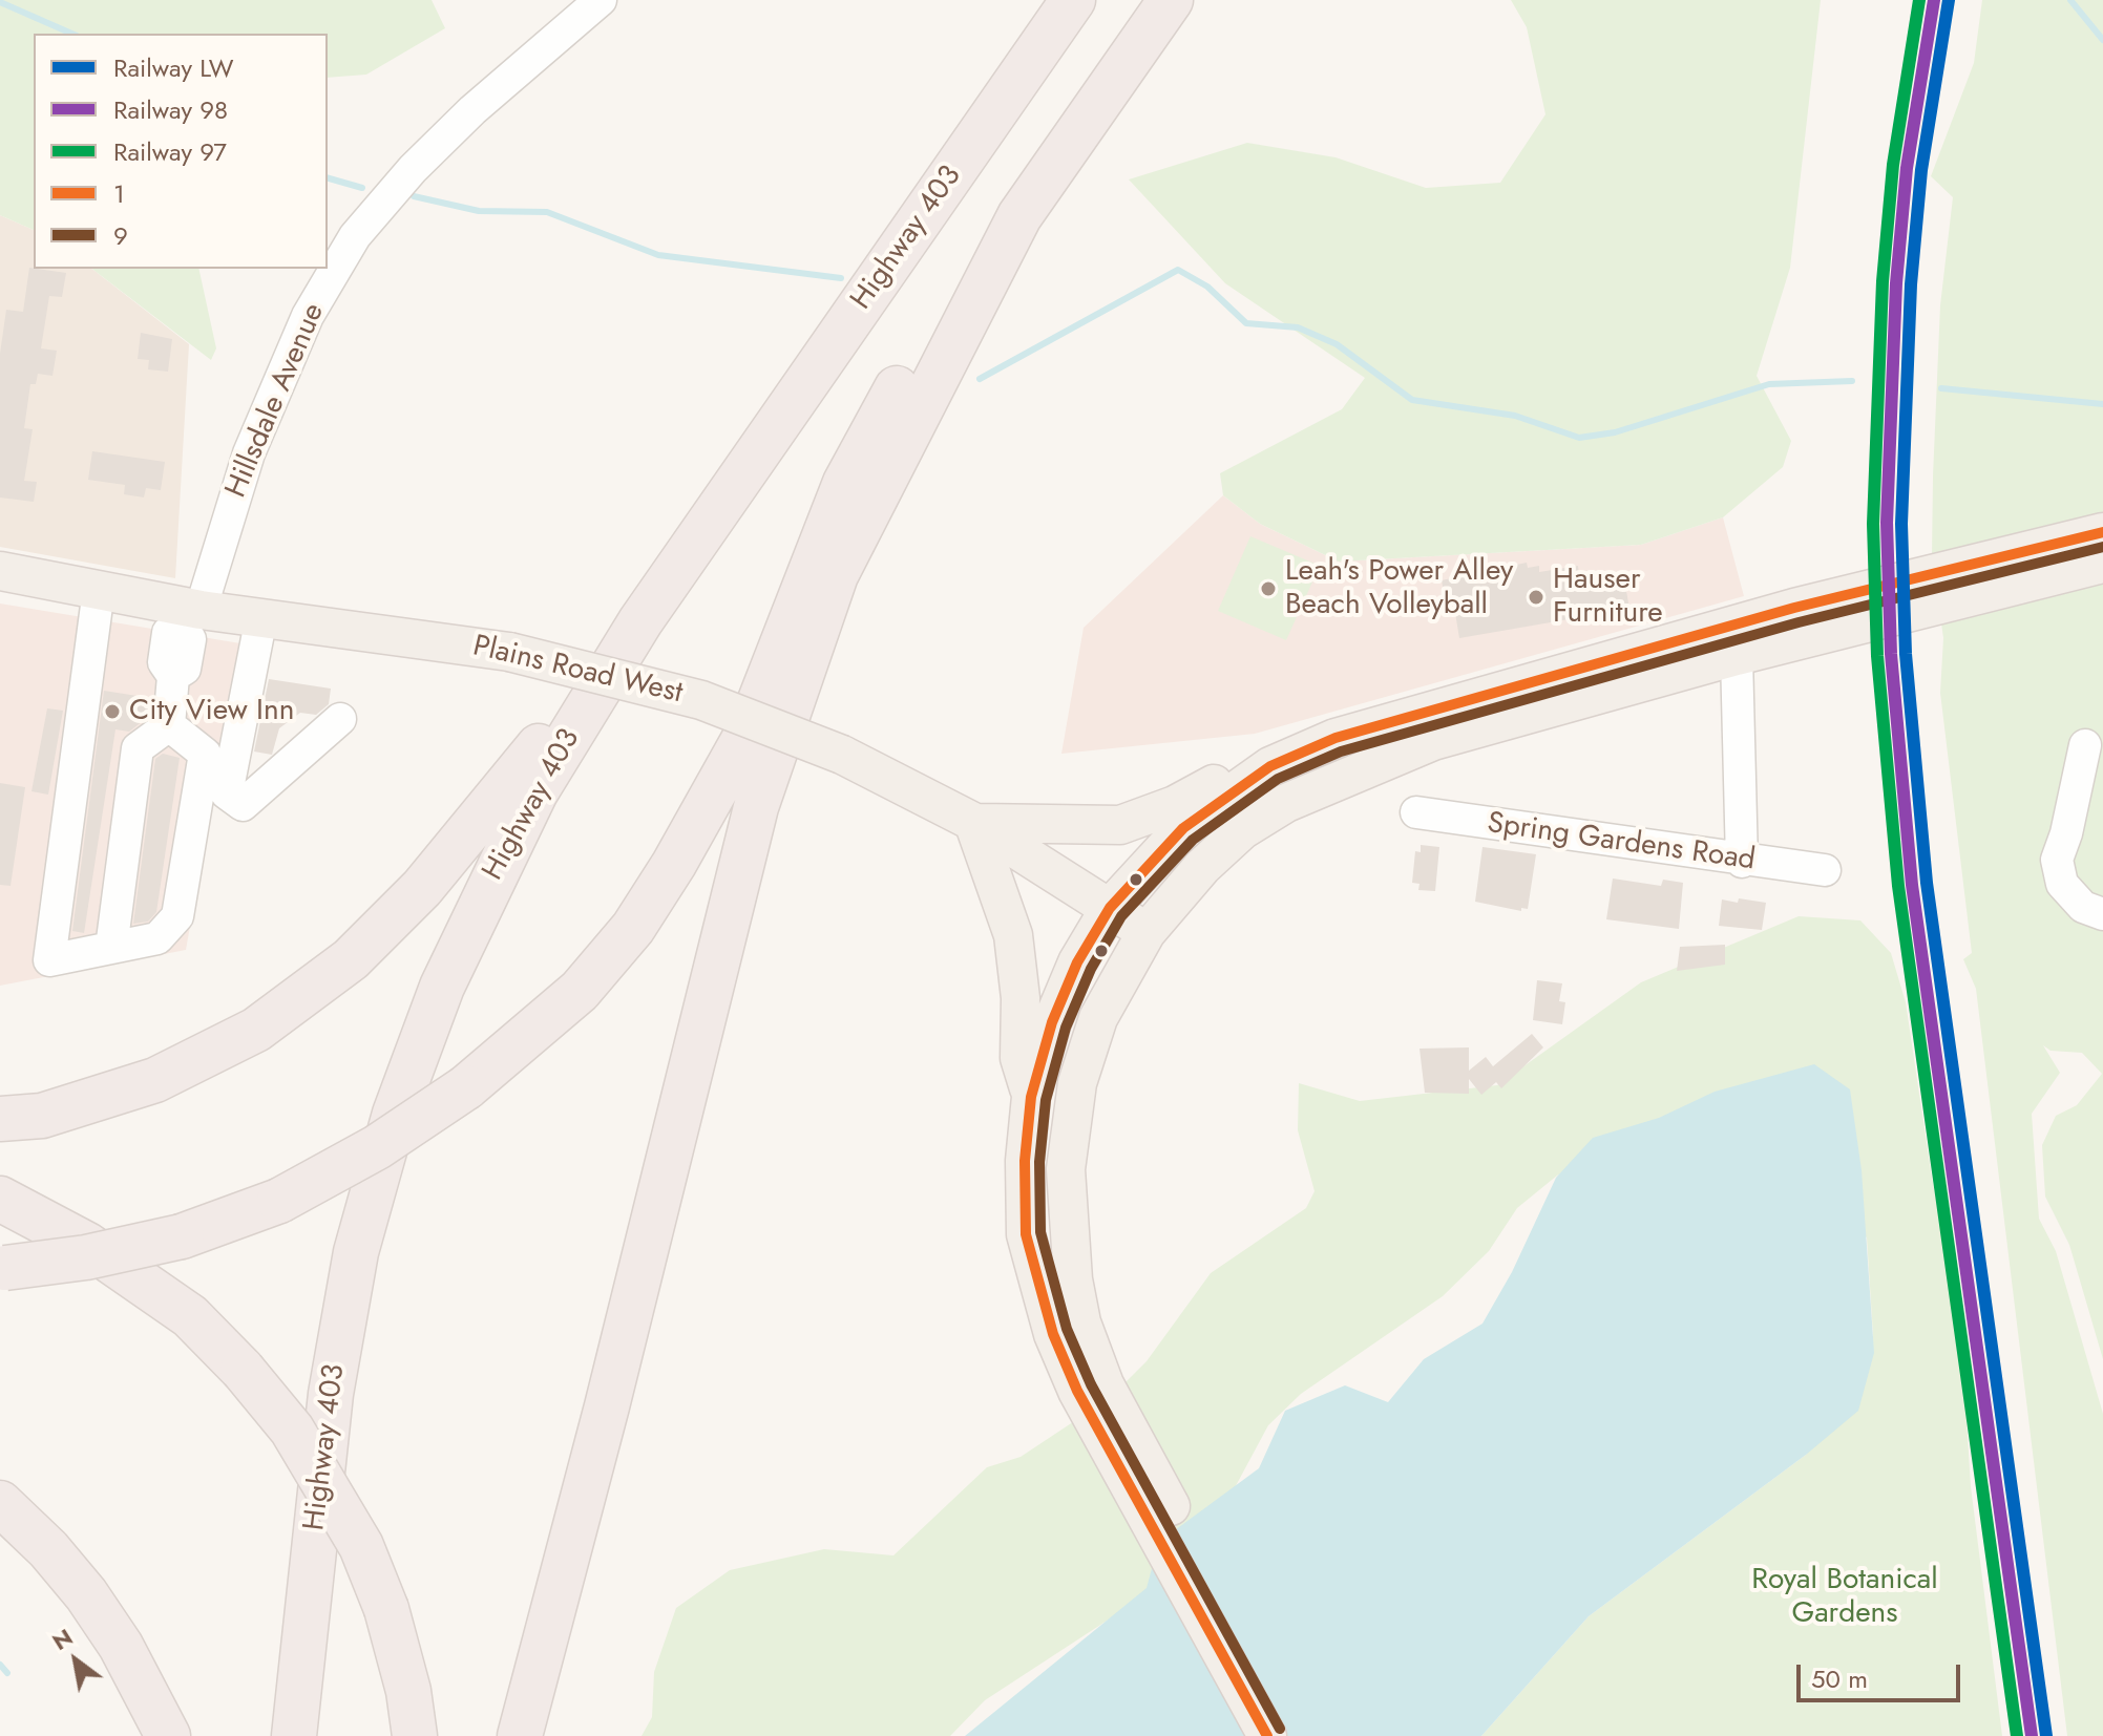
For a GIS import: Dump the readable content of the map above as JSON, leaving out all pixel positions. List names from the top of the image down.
{
  "streets": {
    "highway": ["Highway 403"],
    "main road": ["Plains Road West"],
    "street": ["Hillsdale Avenue", "Spring Gardens Road"]
  },
  "crossings": [
    ["Hillsdale Avenue", "Plains Road West"]
  ],
  "parks": ["Royal Botanical Gardens"],
  "places": ["Leah's Power Alley Beach Volleyball", "Hauser Furniture", "City View Inn"],
  "lines": [
    "rail line LW",
    "rail line 98",
    "rail line 97",
    "transit line 1",
    "transit line 9"
  ],
  "legend": [
    "Railway LW",
    "Railway 98",
    "Railway 97",
    "1",
    "9"
  ],
  "scale_bar": "50 m",
  "north": "top left"
}
